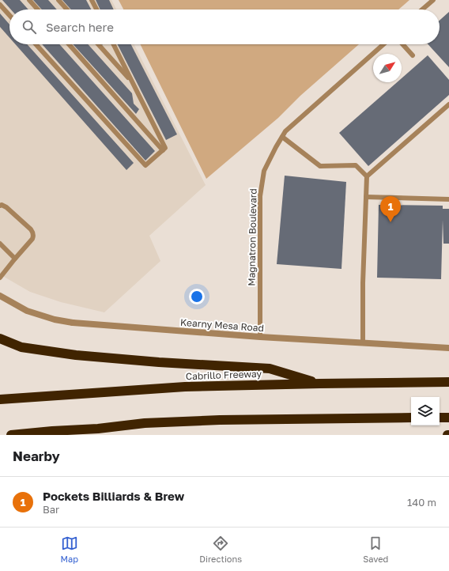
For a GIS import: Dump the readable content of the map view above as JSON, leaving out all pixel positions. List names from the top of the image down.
{
  "streets": {
    "highway": ["Cabrillo Freeway"],
    "street": ["Kearny Mesa Road"],
    "lane": ["Magnatron Boulevard"]
  },
  "crossings": [
    ["Magnatron Boulevard", "Kearny Mesa Road"]
  ],
  "north": "top right",
  "page": {
    "search": "Search here",
    "pins": "1",
    "heading": "Nearby",
    "list": [
      {
        "mark": "1",
        "name": "Pockets Billiards & Brew",
        "note": "Bar",
        "value": "140 m"
      }
    ],
    "nav": ["Map", "Directions", "Saved"]
  }
}
